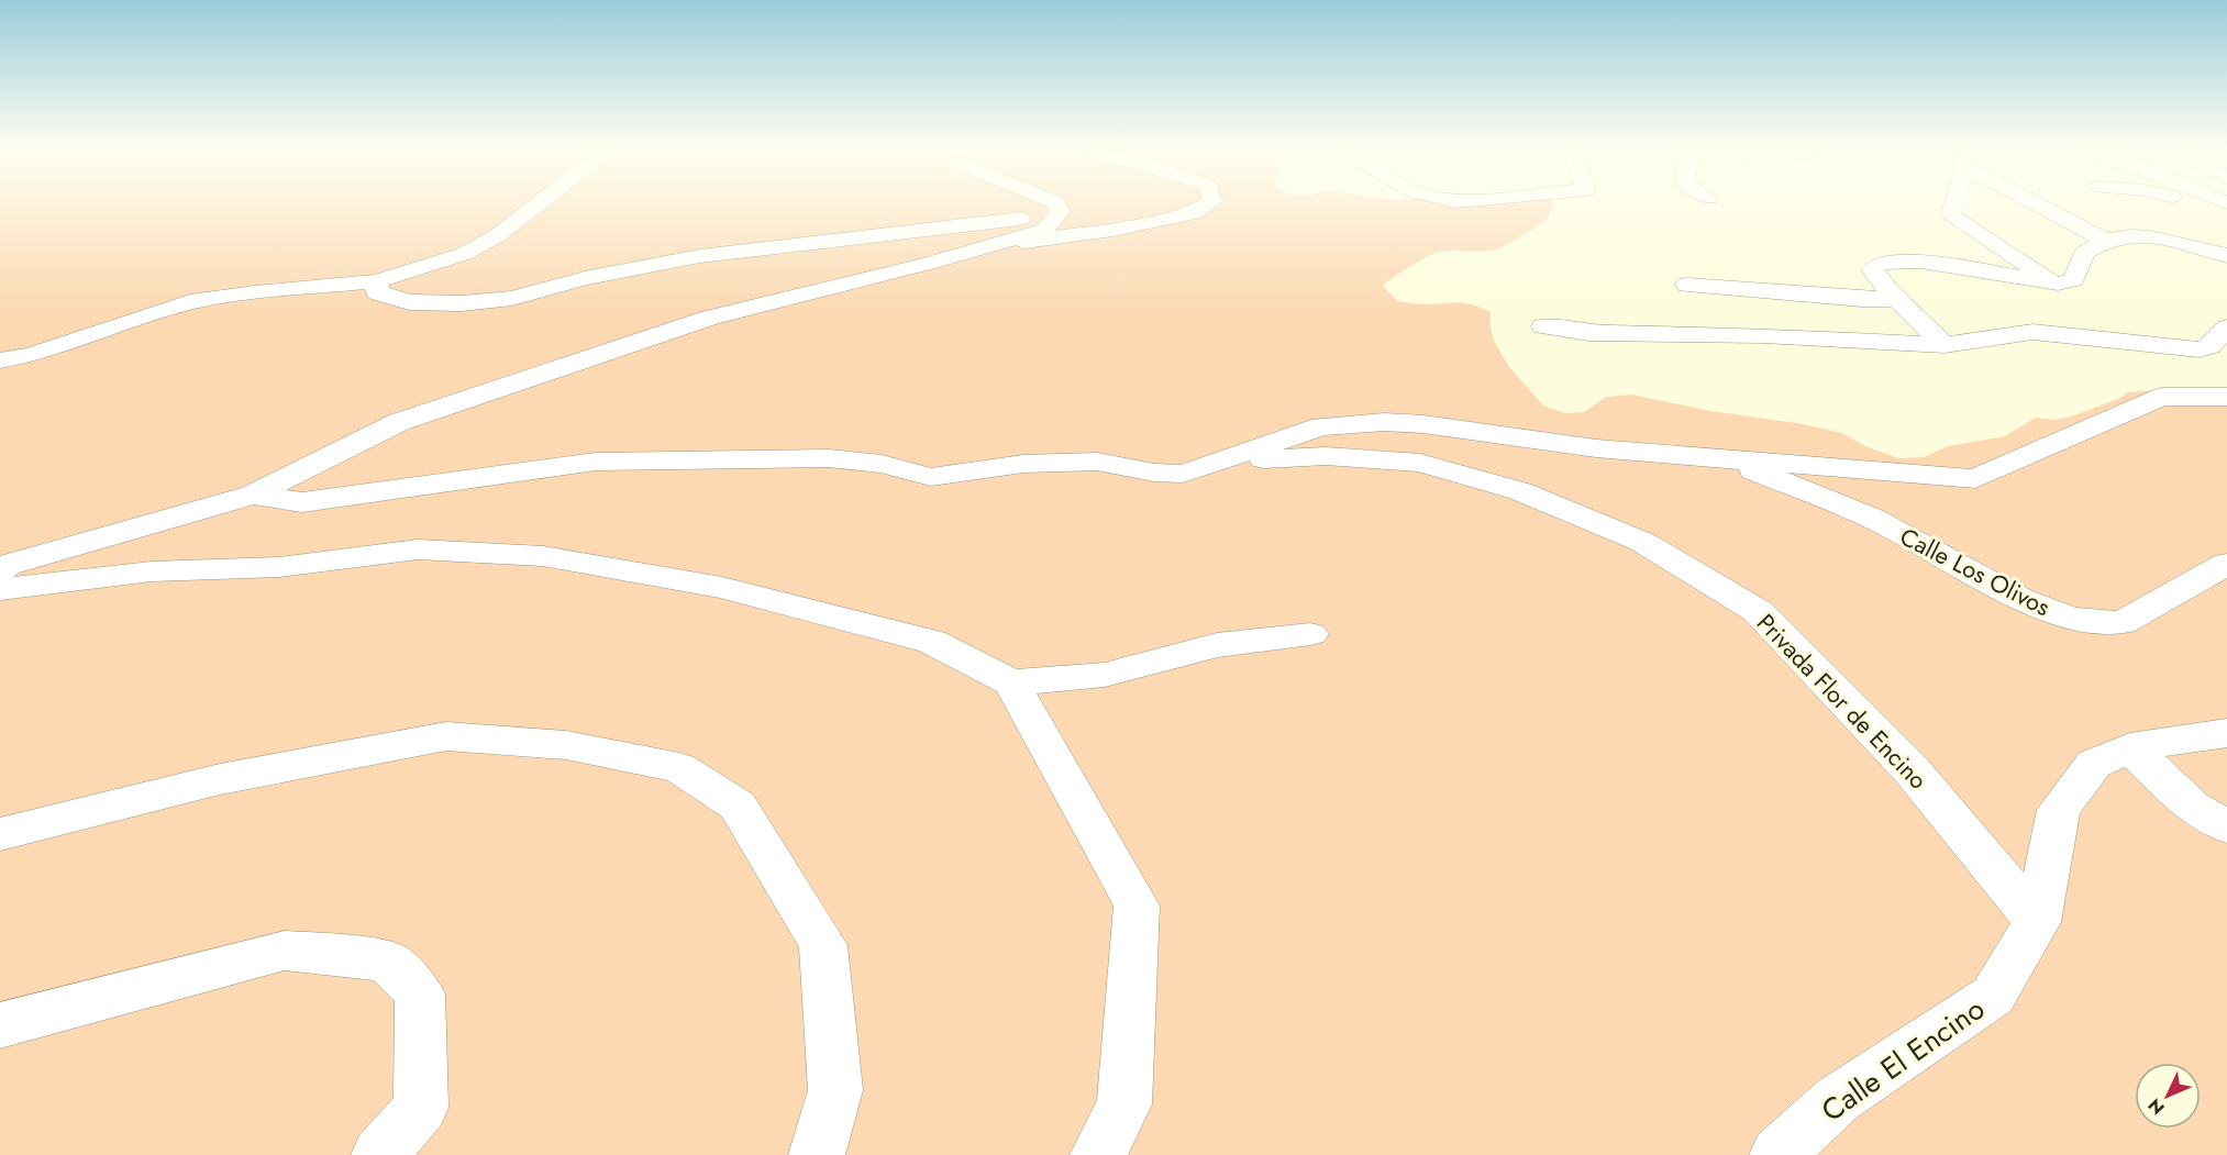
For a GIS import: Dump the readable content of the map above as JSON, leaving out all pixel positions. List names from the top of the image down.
{
  "streets": {
    "street": ["Calle Los Olivos", "Privada Flor de Encino", "Calle El Encino"]
  },
  "crossings": [
    ["Privada Flor de Encino", "Calle El Encino"]
  ],
  "north": "bottom left"
}
